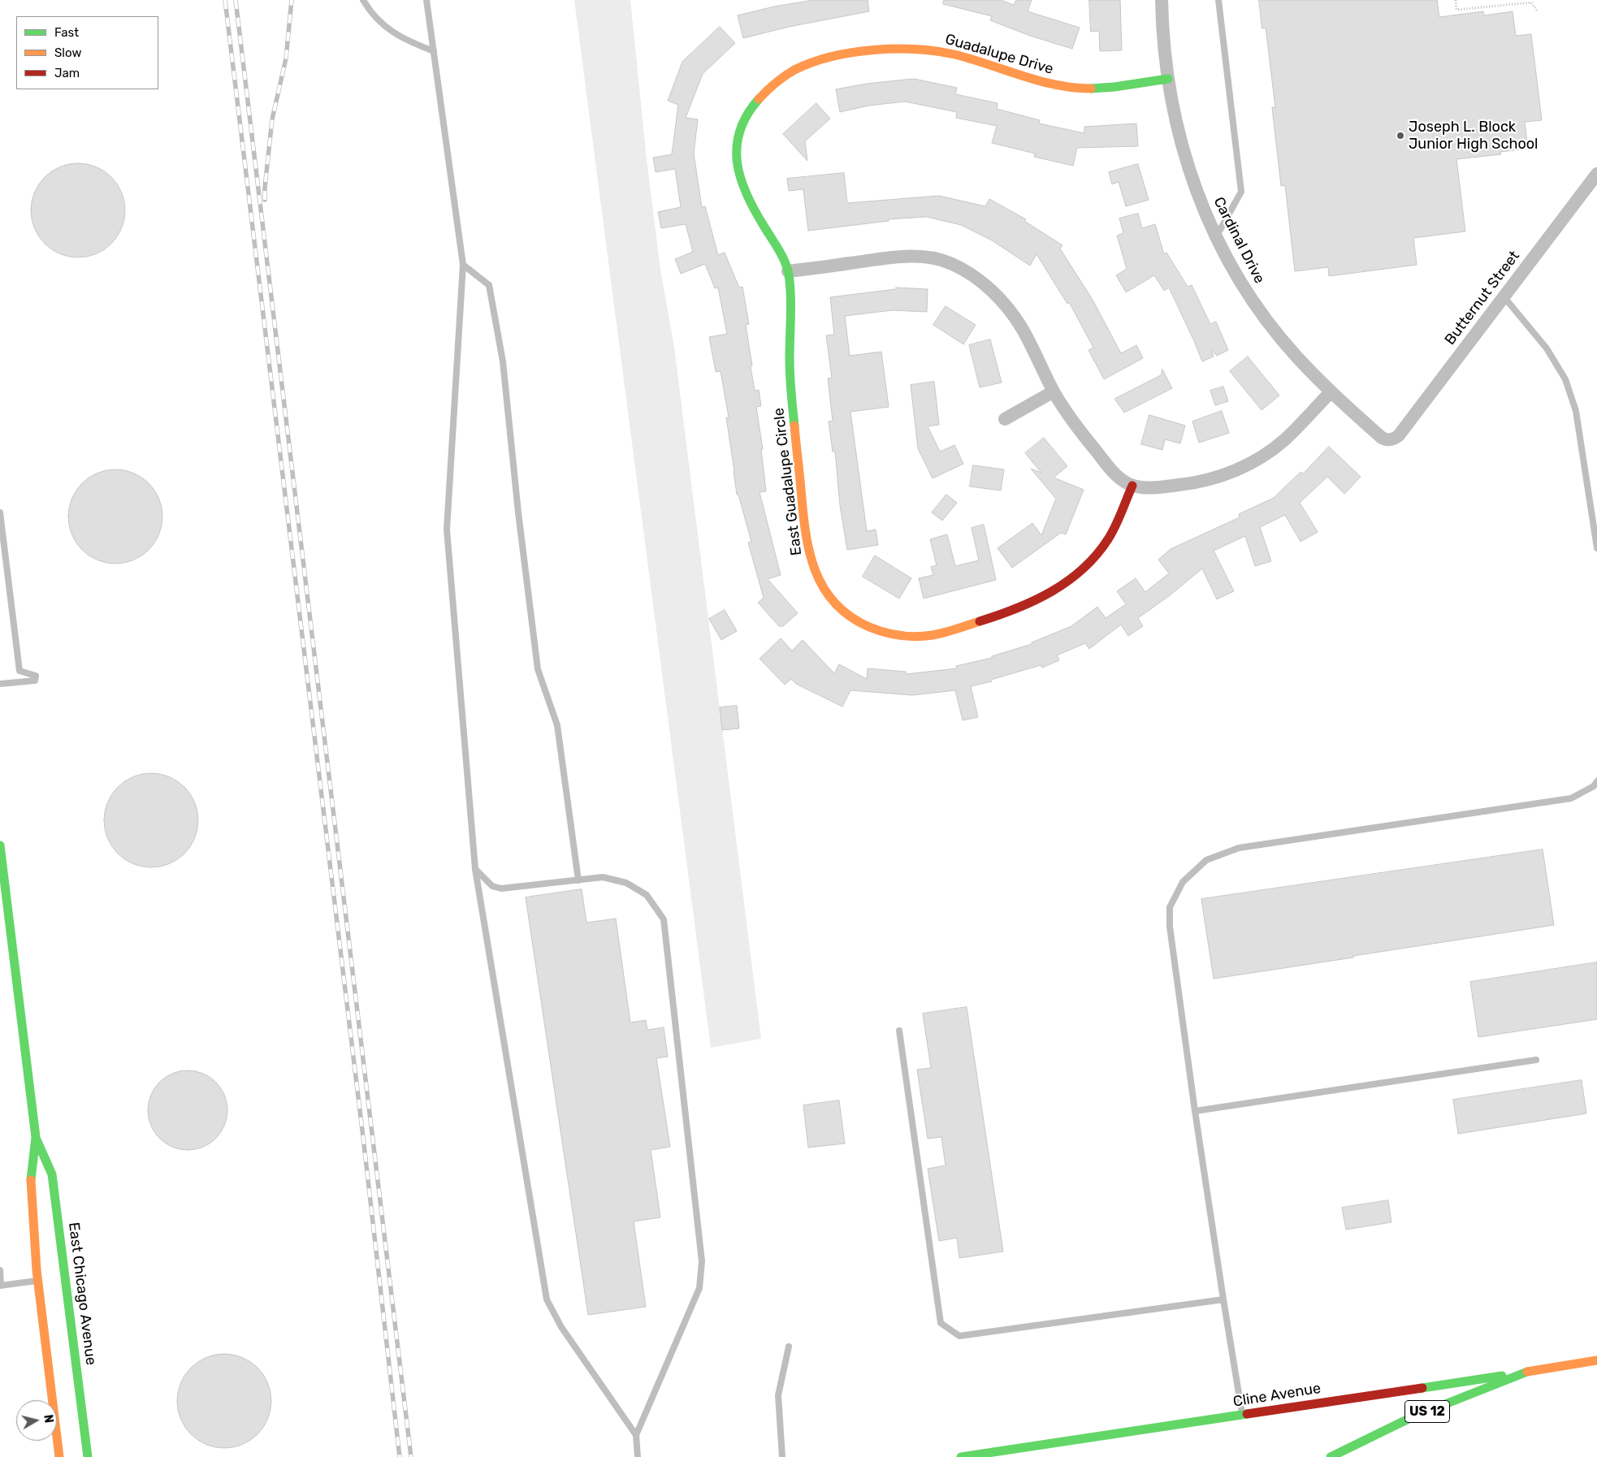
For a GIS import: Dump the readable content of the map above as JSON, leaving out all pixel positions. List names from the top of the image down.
{
  "streets": {
    "main road": [
      "Guadalupe Drive",
      "East Guadalupe Circle",
      "East Chicago Avenue",
      "Cline Avenue",
      "US 12"
    ],
    "street": ["Cardinal Drive", "Butternut Street"]
  },
  "crossings": [
    ["Guadalupe Drive", "Cardinal Drive"],
    ["Guadalupe Drive", "East Guadalupe Circle"],
    ["Cardinal Drive", "Butternut Street"],
    ["Cline Avenue", "US 12"]
  ],
  "places": ["Joseph L. Block Junior High School"],
  "legend": ["Fast", "Slow", "Jam"],
  "north": "right"
}
